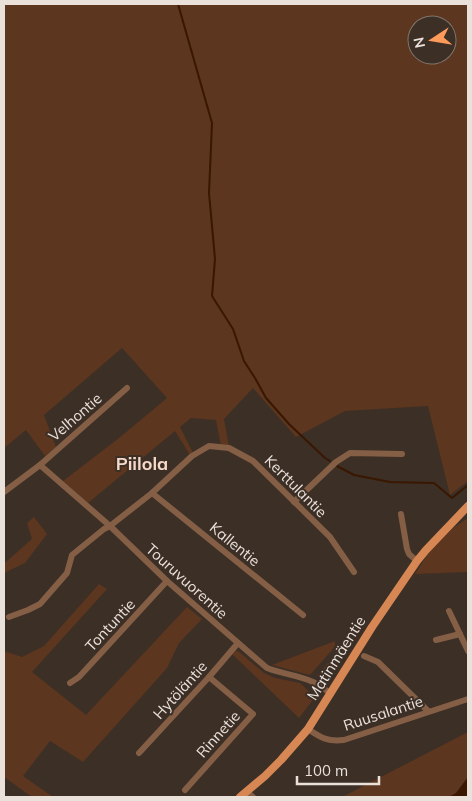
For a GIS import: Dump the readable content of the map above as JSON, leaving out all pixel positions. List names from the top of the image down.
{
  "streets": {
    "main road": ["Matinmäentie"],
    "street": [
      "Velhontie",
      "Kerttulantie",
      "Kallentie",
      "Touruvuorentie",
      "Tontuntie",
      "Hytöläntie",
      "Ruusalantie",
      "Rinnetie"
    ]
  },
  "crossings": [
    ["Velhontie", "Touruvuorentie"],
    ["Kerttulantie", "Kallentie"],
    ["Kerttulantie", "Touruvuorentie"],
    ["Touruvuorentie", "Tontuntie"],
    ["Touruvuorentie", "Matinmäentie"],
    ["Touruvuorentie", "Hytöläntie"],
    ["Matinmäentie", "Ruusalantie"],
    ["Hytöläntie", "Rinnetie"]
  ],
  "districts": ["Piilola"],
  "scale_bar": "100 m",
  "north": "left"
}
